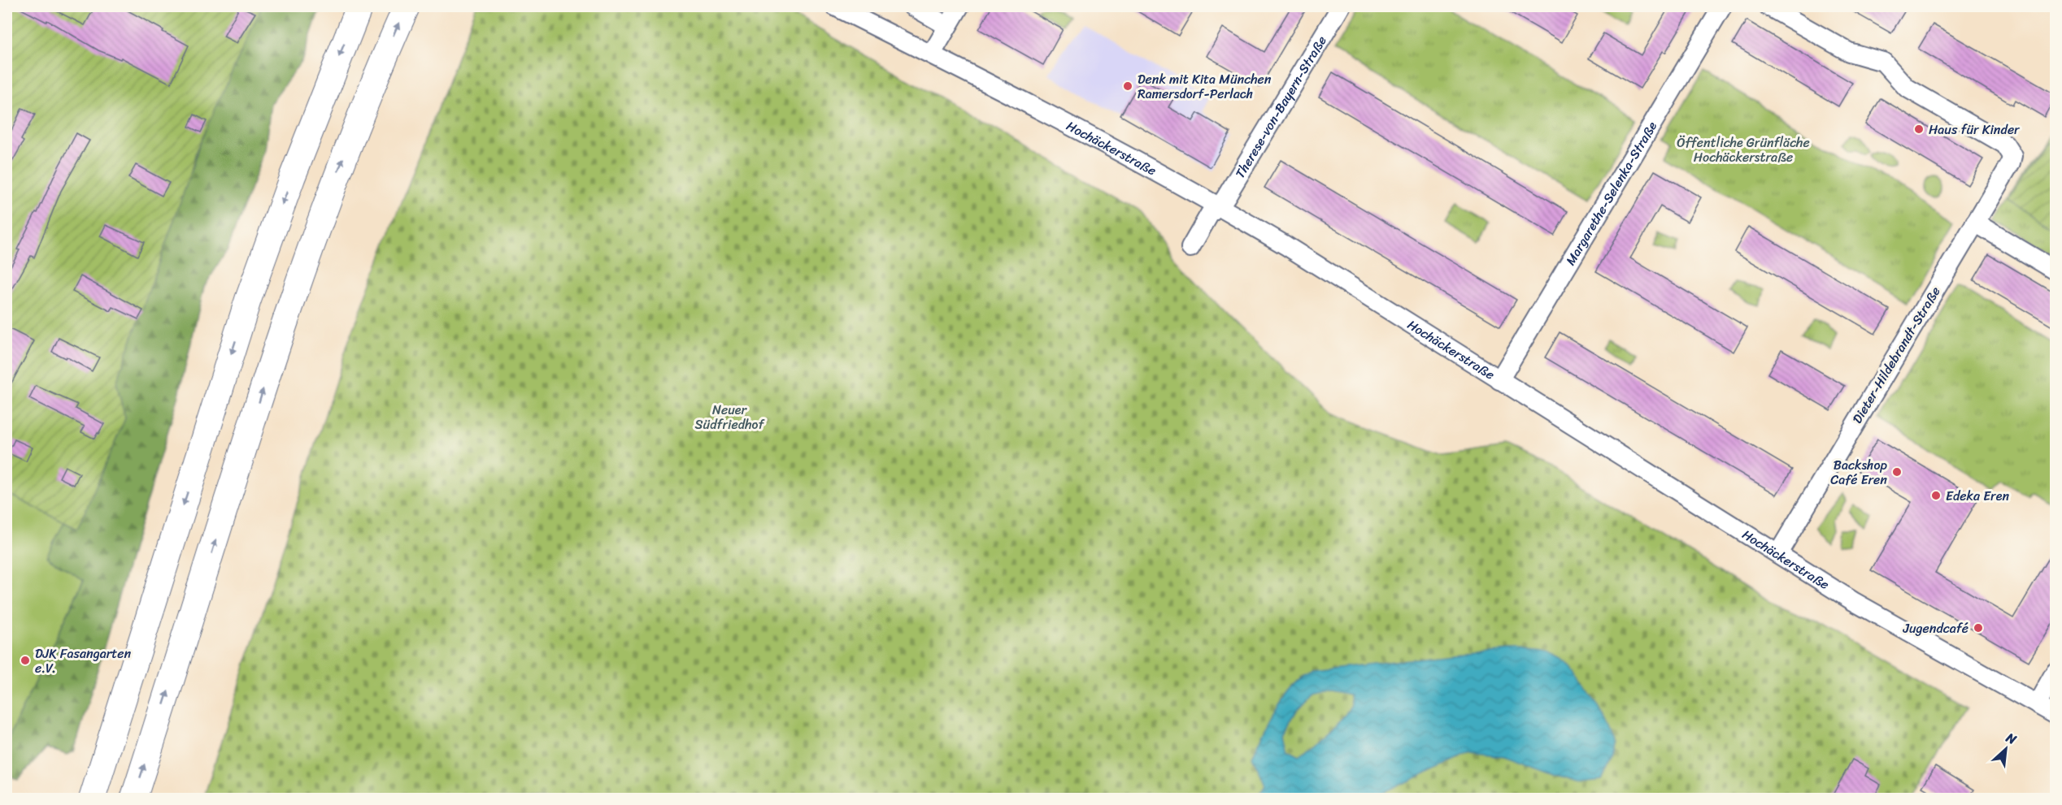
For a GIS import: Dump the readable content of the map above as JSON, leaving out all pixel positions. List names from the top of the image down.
{
  "streets": {
    "street": [
      "Therese-von-Bayern-Straße",
      "Hochäckerstraße",
      "Margarethe-Selenka-Straße",
      "Dieter-Hildebrandt-Straße"
    ]
  },
  "crossings": [
    ["Therese-von-Bayern-Straße", "Hochäckerstraße"],
    ["Hochäckerstraße", "Margarethe-Selenka-Straße"],
    ["Hochäckerstraße", "Dieter-Hildebrandt-Straße"]
  ],
  "parks": ["Öffentliche Grünfläche Hochäckerstraße", "Neuer Südfriedhof"],
  "places": [
    "Denk mit Kita München Ramersdorf-Perlach",
    "Haus für Kinder",
    "Backshop Café Eren",
    "Edeka Eren",
    "Jugendcafé",
    "DJK Fasangarten e.V."
  ],
  "north": "top right"
}
